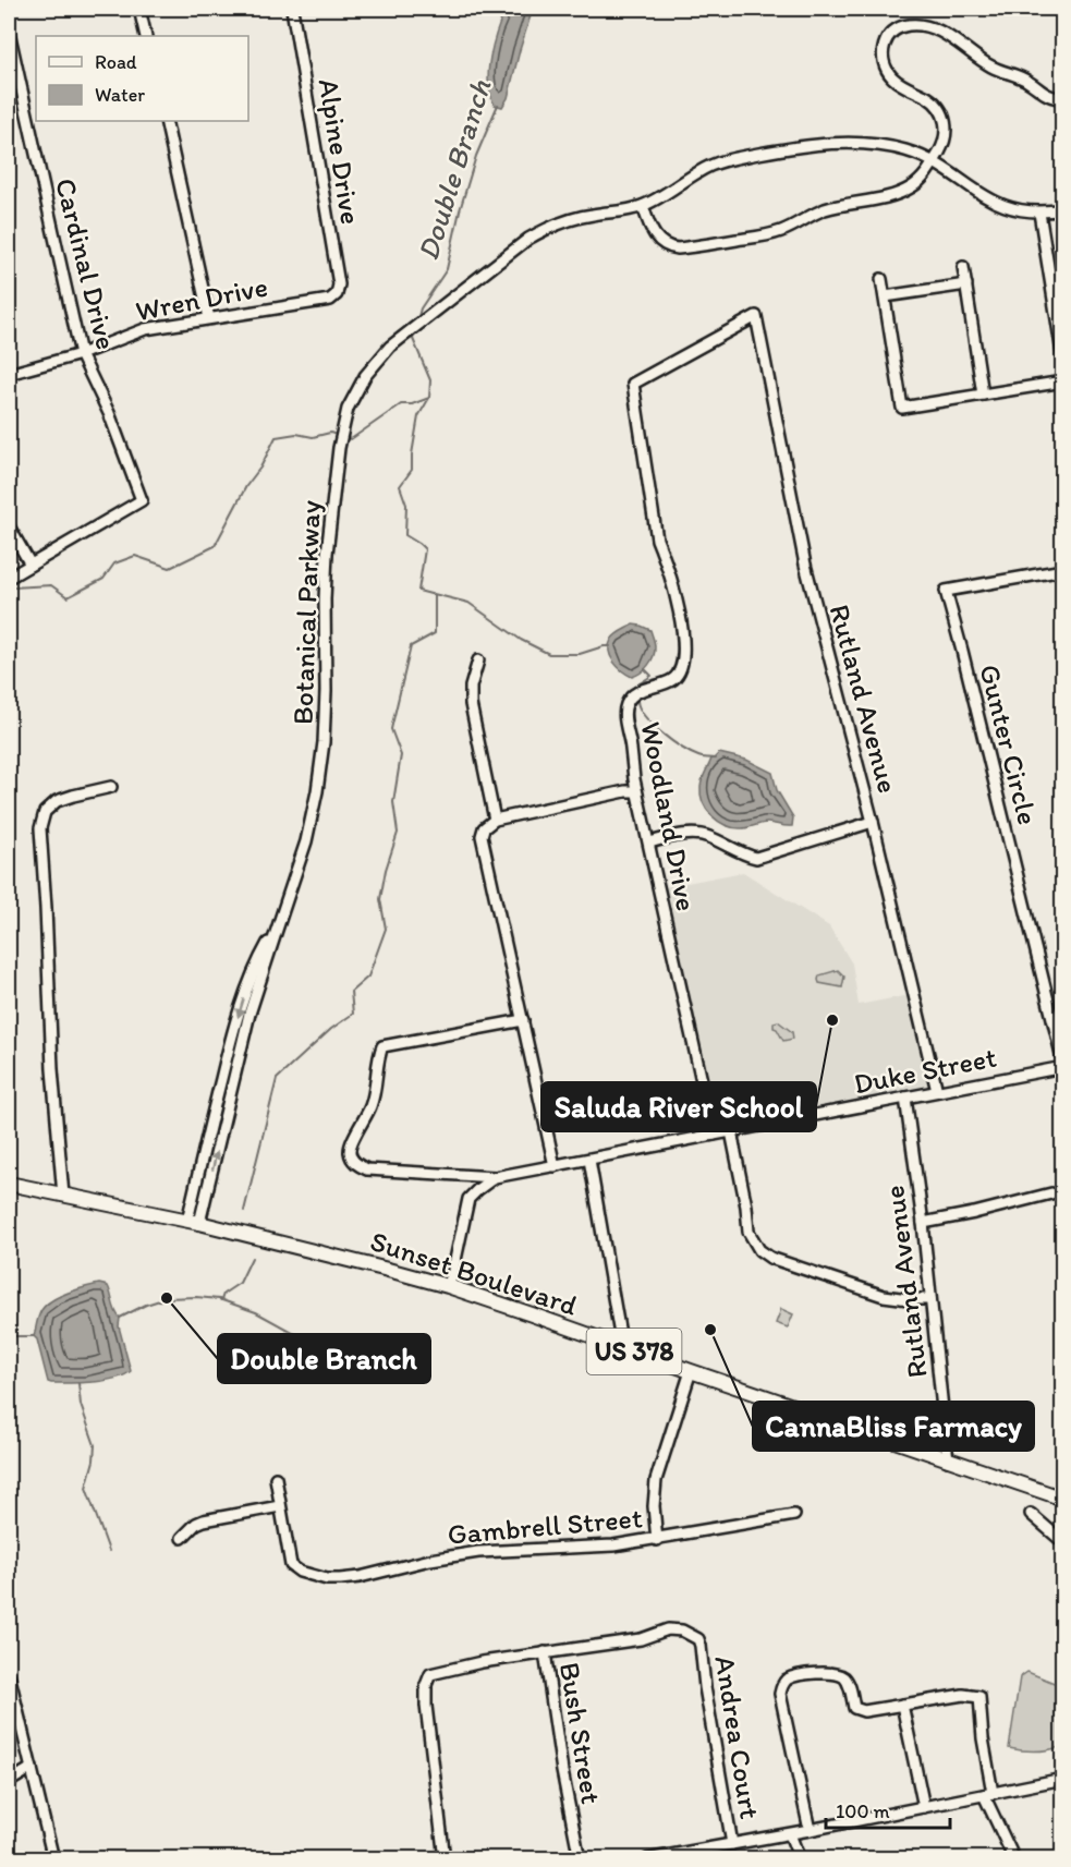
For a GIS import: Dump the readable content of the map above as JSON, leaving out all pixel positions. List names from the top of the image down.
{
  "streets": {
    "main road": ["Sunset Boulevard", "US 378"],
    "street": [
      "Alpine Drive",
      "Cardinal Drive",
      "Wren Drive",
      "Botanical Parkway",
      "Rutland Avenue",
      "Gunter Circle",
      "Woodland Drive",
      "Duke Street",
      "Gambrell Street",
      "Bush Street",
      "Andrea Court"
    ]
  },
  "crossings": [
    ["Alpine Drive", "Wren Drive"],
    ["Cardinal Drive", "Wren Drive"],
    ["Botanical Parkway", "Sunset Boulevard"],
    ["Rutland Avenue", "Woodland Drive"],
    ["Rutland Avenue", "Duke Street"],
    ["Rutland Avenue", "Sunset Boulevard"],
    ["Gunter Circle", "Duke Street"],
    ["Woodland Drive", "Duke Street"],
    ["Duke Street", "Sunset Boulevard"],
    ["Bush Street", "Andrea Court"]
  ],
  "water": ["Double Branch"],
  "places": ["Saluda River School", "Double Branch", "CannaBliss Farmacy"],
  "legend": ["Road", "Water"],
  "scale_bar": "100 m"
}
